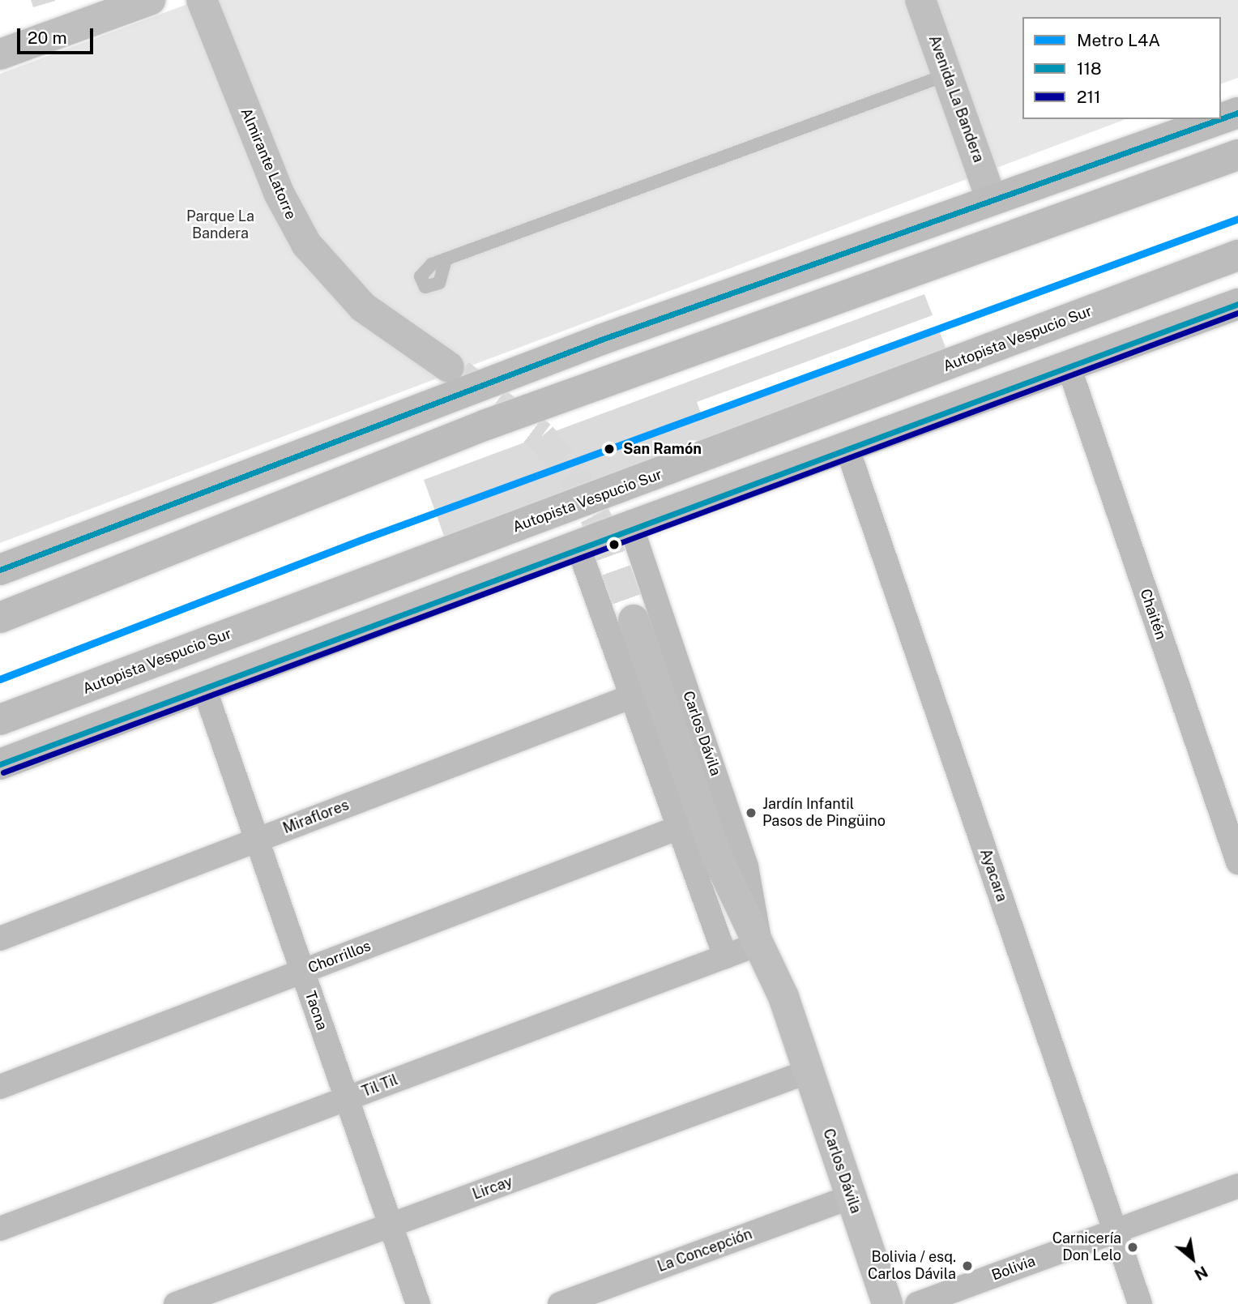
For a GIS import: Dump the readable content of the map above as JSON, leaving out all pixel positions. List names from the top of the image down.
{
  "streets": {
    "main road": ["Autopista Vespucio Sur"],
    "street": [
      "Avenida La Bandera",
      "Almirante Latorre",
      "Chaitén",
      "Carlos Dávila",
      "Miraflores",
      "Ayacara",
      "Chorrillos",
      "Tacna",
      "Til Til",
      "Lircay",
      "La Concepción",
      "Bolivia"
    ]
  },
  "crossings": [
    ["Carlos Dávila", "Til Til"],
    ["Carlos Dávila", "Lircay"],
    ["Carlos Dávila", "La Concepción"],
    ["Miraflores", "Tacna"],
    ["Ayacara", "Bolivia"],
    ["Chorrillos", "Tacna"],
    ["Tacna", "Til Til"],
    ["Tacna", "Lircay"]
  ],
  "parks": ["Parque La Bandera"],
  "places": [
    "San Ramón",
    "Jardín Infantil Pasos de Pingüino",
    "Carnicería Don Lelo",
    "Bolivia / esq. Carlos Dávila"
  ],
  "lines": ["transit line 118", "metro line L4A", "transit line 211"],
  "legend": ["Metro L4A", "118", "211"],
  "scale_bar": "20 m",
  "north": "bottom right"
}
